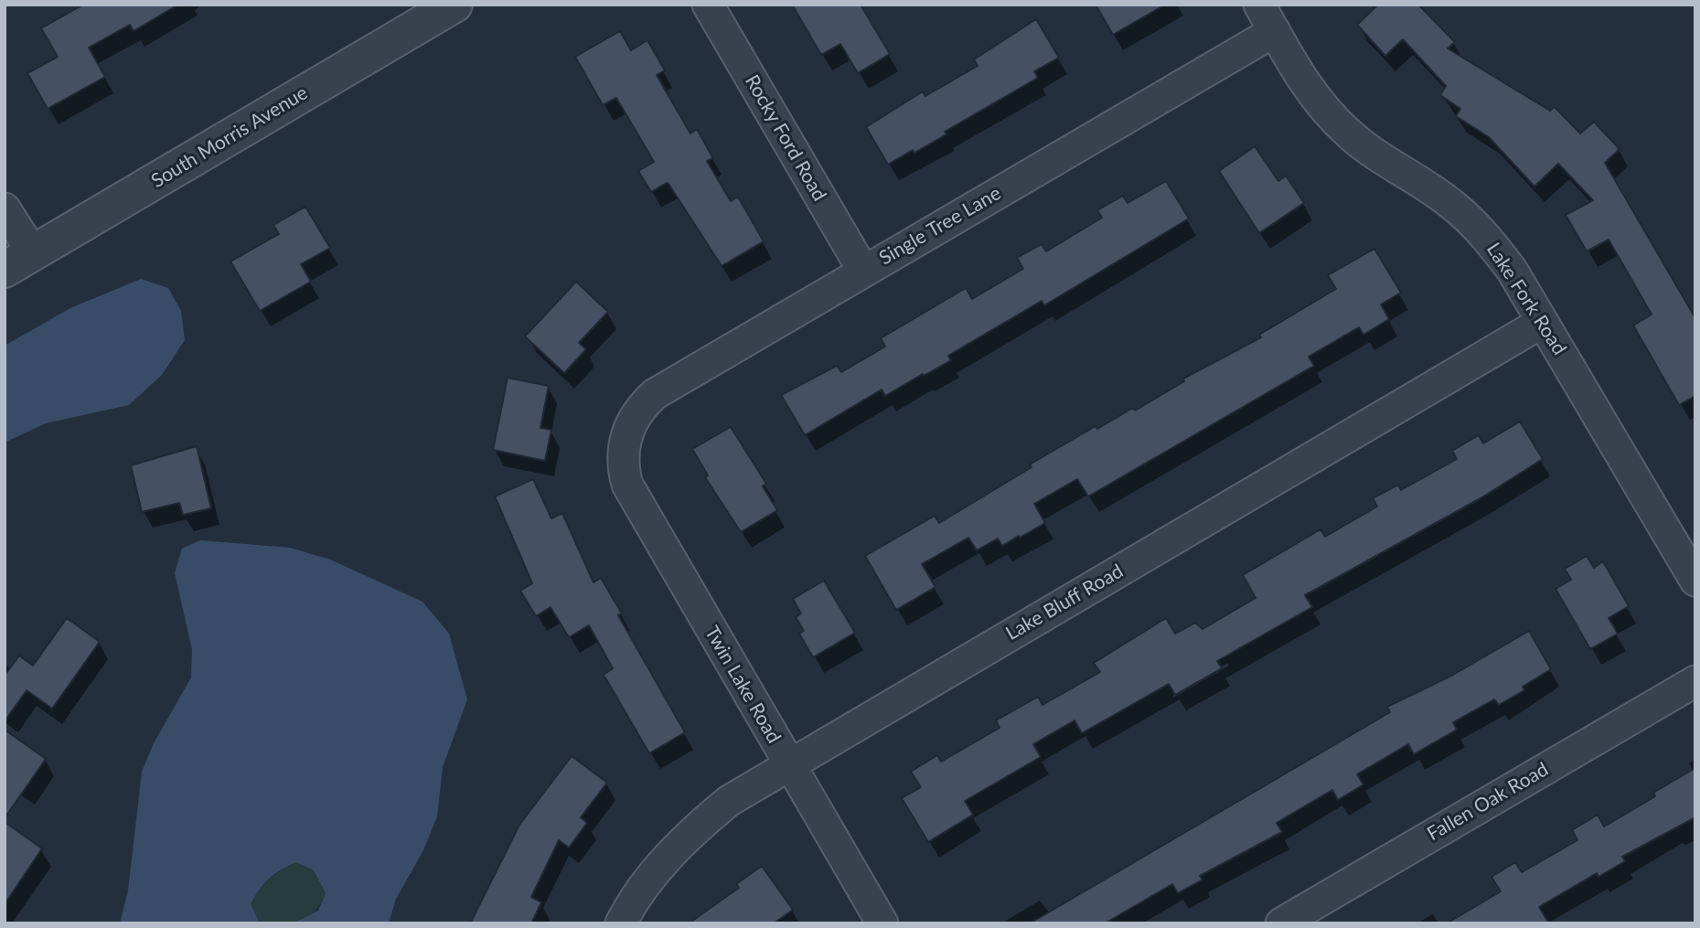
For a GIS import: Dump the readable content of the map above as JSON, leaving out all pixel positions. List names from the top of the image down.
{
  "streets": {
    "street": [
      "South Morris Avenue",
      "Rocky Ford Road",
      "Single Tree Lane",
      "Lake Fork Road",
      "Lake Bluff Road",
      "Twin Lake Road",
      "Fallen Oak Road"
    ]
  },
  "crossings": [
    ["Rocky Ford Road", "Single Tree Lane"],
    ["Single Tree Lane", "Lake Fork Road"],
    ["Single Tree Lane", "Twin Lake Road"],
    ["Lake Fork Road", "Lake Bluff Road"],
    ["Lake Bluff Road", "Twin Lake Road"]
  ]
}
